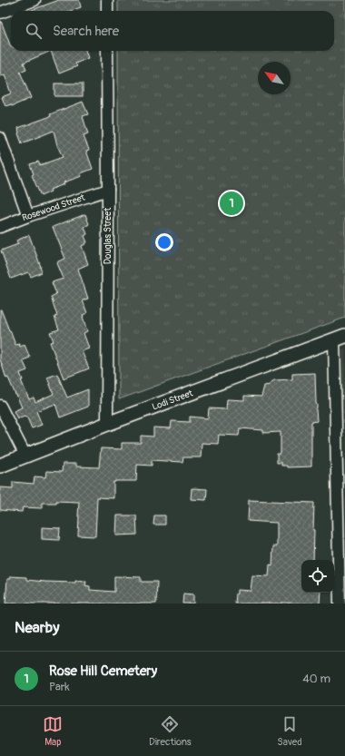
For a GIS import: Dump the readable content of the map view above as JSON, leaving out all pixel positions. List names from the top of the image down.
{
  "streets": {
    "street": ["Rosewood Street", "Douglas Street", "Lodi Street"]
  },
  "crossings": [
    ["Rosewood Street", "Douglas Street"],
    ["Douglas Street", "Lodi Street"]
  ],
  "north": "top left",
  "page": {
    "search": "Search here",
    "pins": "1",
    "heading": "Nearby",
    "list": [
      {
        "mark": "1",
        "name": "Rose Hill Cemetery",
        "note": "Park",
        "value": "40 m"
      }
    ],
    "nav": ["Map", "Directions", "Saved"]
  }
}
